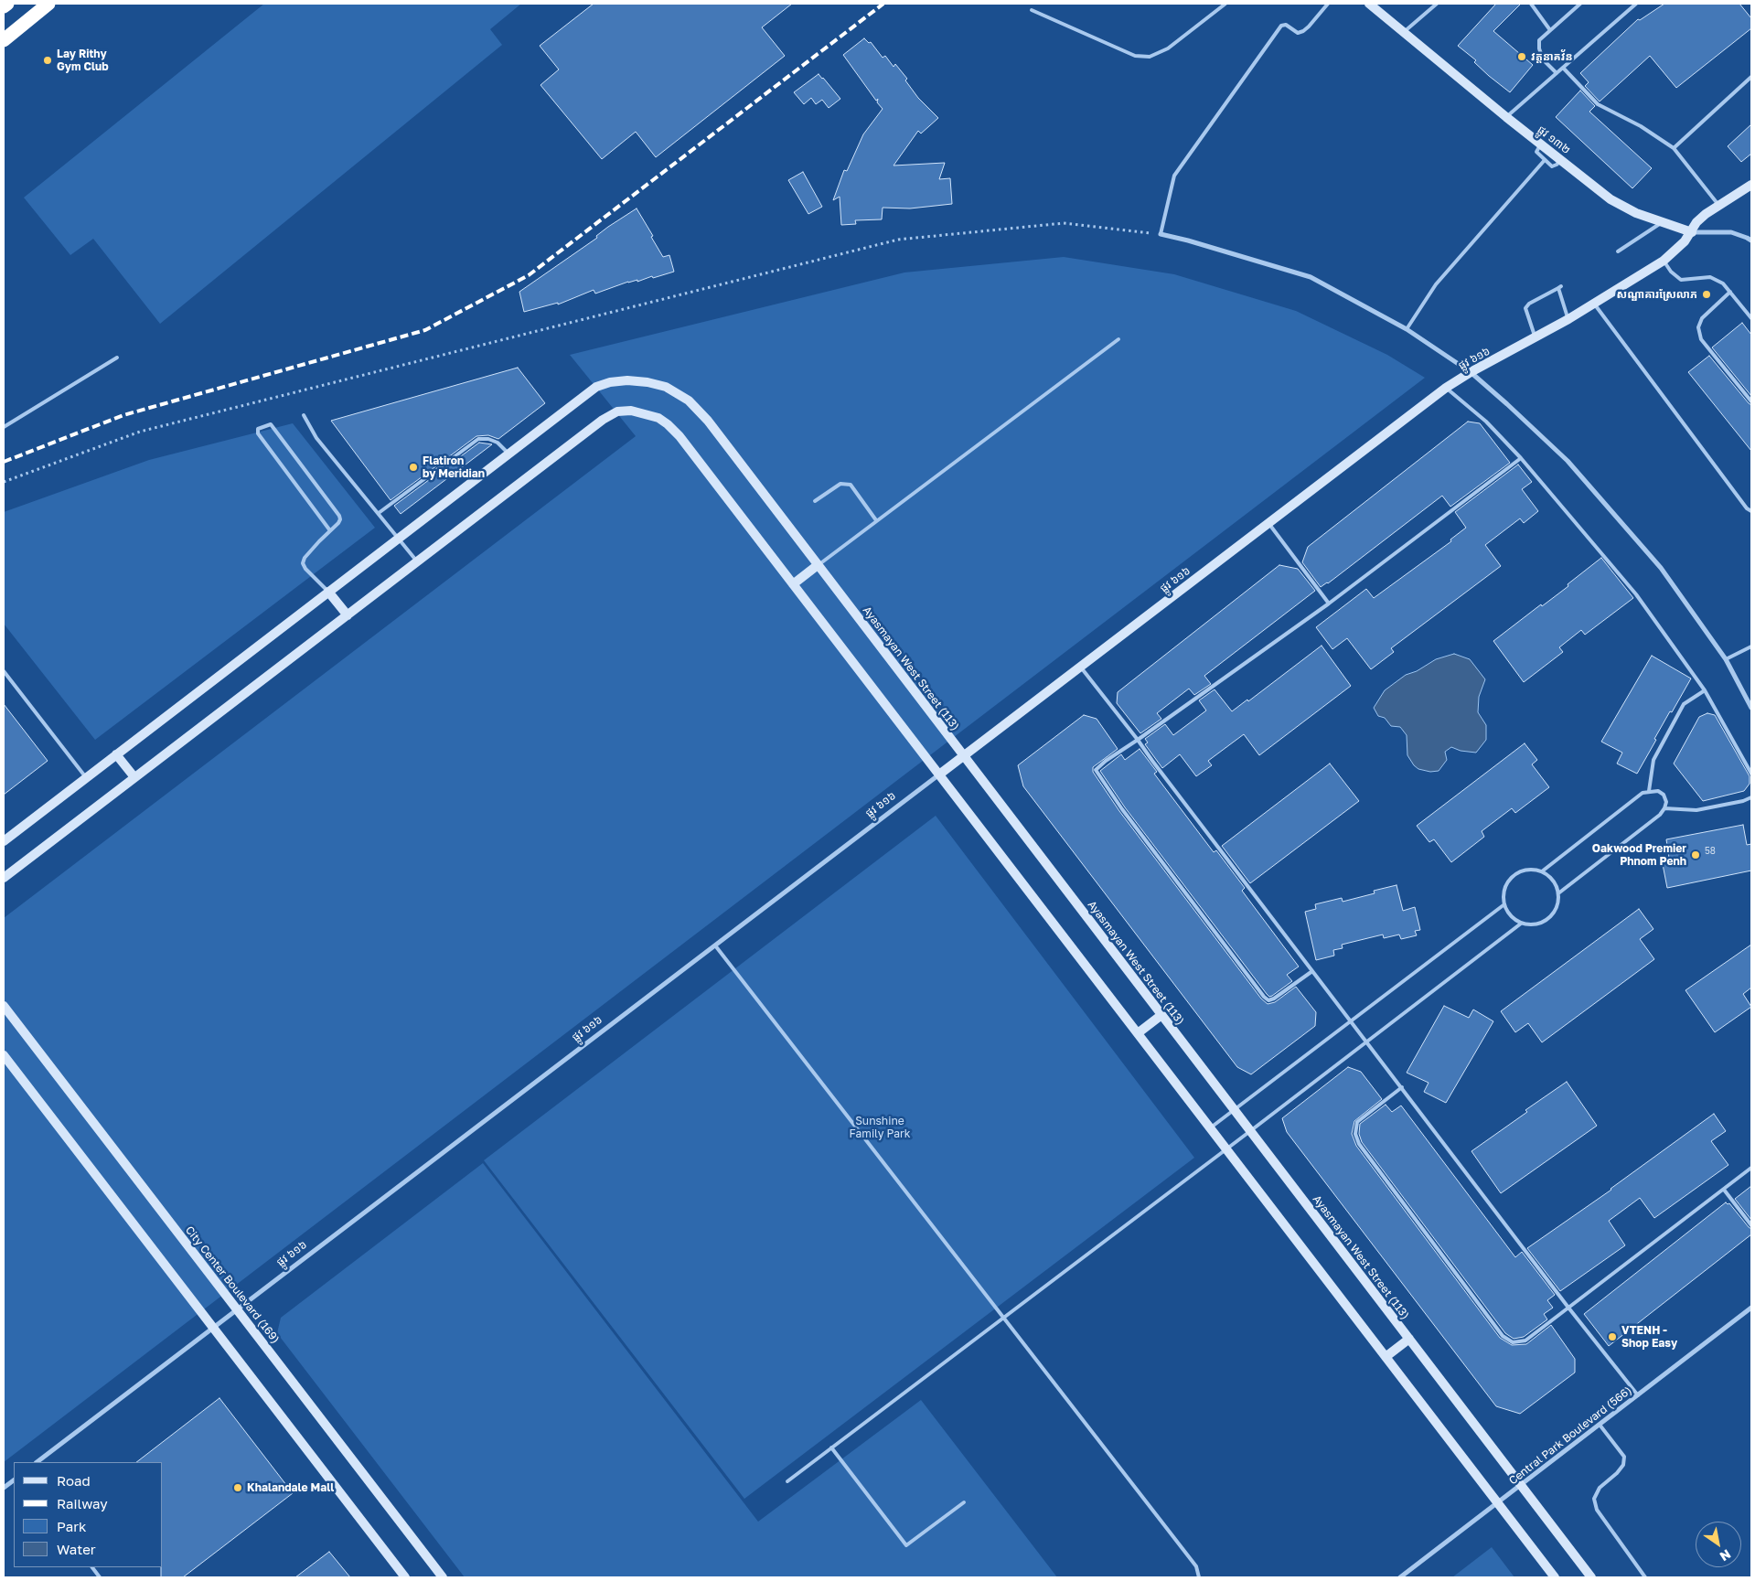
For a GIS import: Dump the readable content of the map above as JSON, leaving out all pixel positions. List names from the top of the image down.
{
  "streets": {
    "street": [
      "ផ្លូវ ១៣២",
      "ផ្លូវ ៦១៦",
      "Ayasmayan West Street (113)",
      "City Center Boulevard (169)",
      "Central Park Boulevard (566)"
    ]
  },
  "crossings": [
    ["ផ្លូវ ១៣២", "ផ្លូវ ៦១៦"],
    ["ផ្លូវ ៦១៦", "Ayasmayan West Street (113)"],
    ["ផ្លូវ ៦១៦", "City Center Boulevard (169)"],
    ["Ayasmayan West Street (113)", "Central Park Boulevard (566)"]
  ],
  "parks": ["Sunshine Family Park"],
  "places": [
    "វត្តនាគវ័ន",
    "Lay Rithy Gym Club",
    "សណ្ឋាគារស្រែលាភ",
    "Flatiron by Meridian",
    "Oakwood Premier Phnom Penh",
    "VTENH - Shop Easy",
    "Khalandale Mall"
  ],
  "house_numbers": ["58"],
  "legend": [
    "Road",
    "Railway",
    "Park",
    "Water"
  ],
  "north": "bottom right"
}
